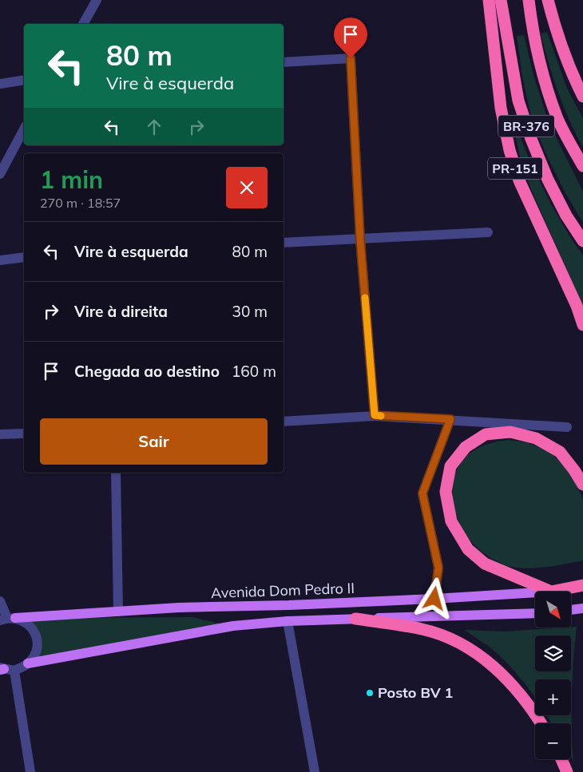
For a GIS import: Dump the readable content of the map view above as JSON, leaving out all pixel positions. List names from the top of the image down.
{
  "streets": {
    "highway": ["BR-376", "PR-151"],
    "main road": ["Avenida Dom Pedro II"]
  },
  "places": ["Posto BV 1"],
  "north": "bottom right",
  "page": {
    "turn": ["80 m", "Vire à esquerda"],
    "heading": ["1 min", "270 m · 18:57"],
    "list": [
      {
        "name": "Vire à esquerda",
        "value": "80 m"
      },
      {
        "name": "Vire à direita",
        "value": "30 m"
      },
      {
        "name": "Chegada ao destino",
        "value": "160 m"
      }
    ],
    "buttons": "Sair",
    "map_buttons": ["+", "−"]
  }
}
